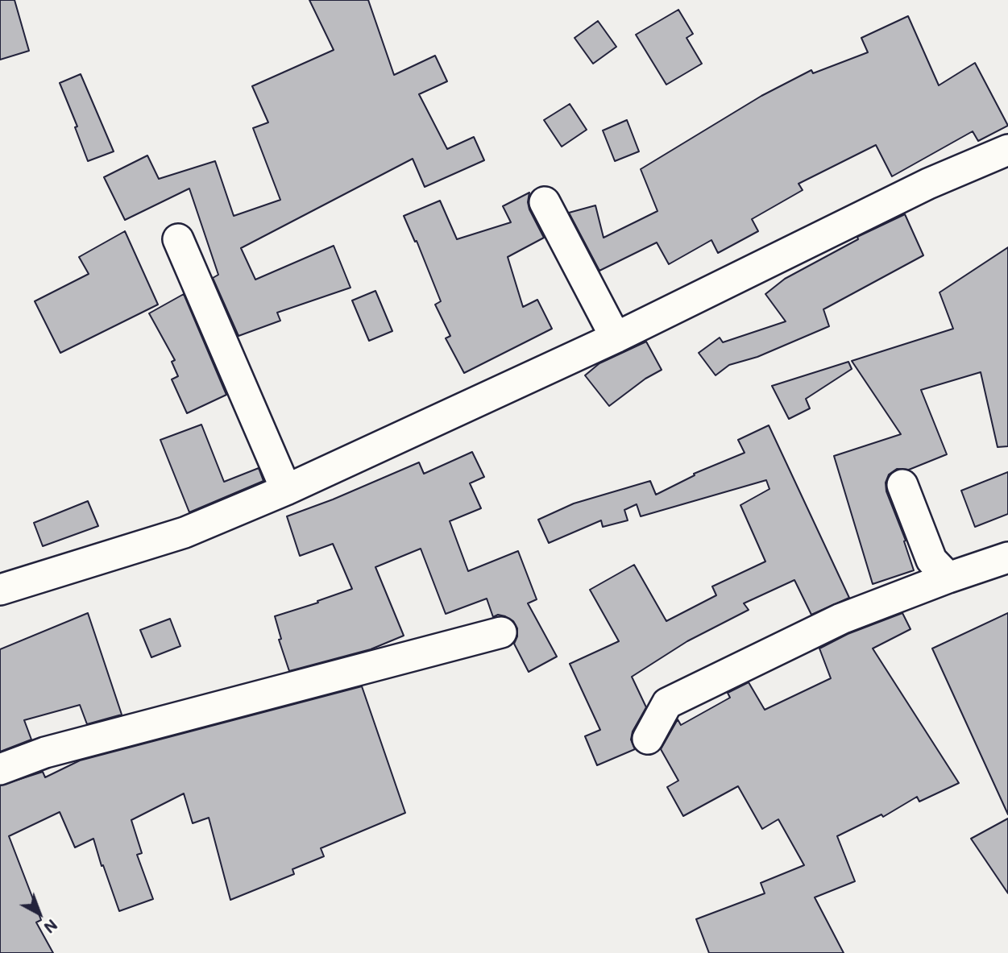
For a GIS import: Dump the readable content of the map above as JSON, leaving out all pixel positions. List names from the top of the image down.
{
  "north": "bottom right"
}
